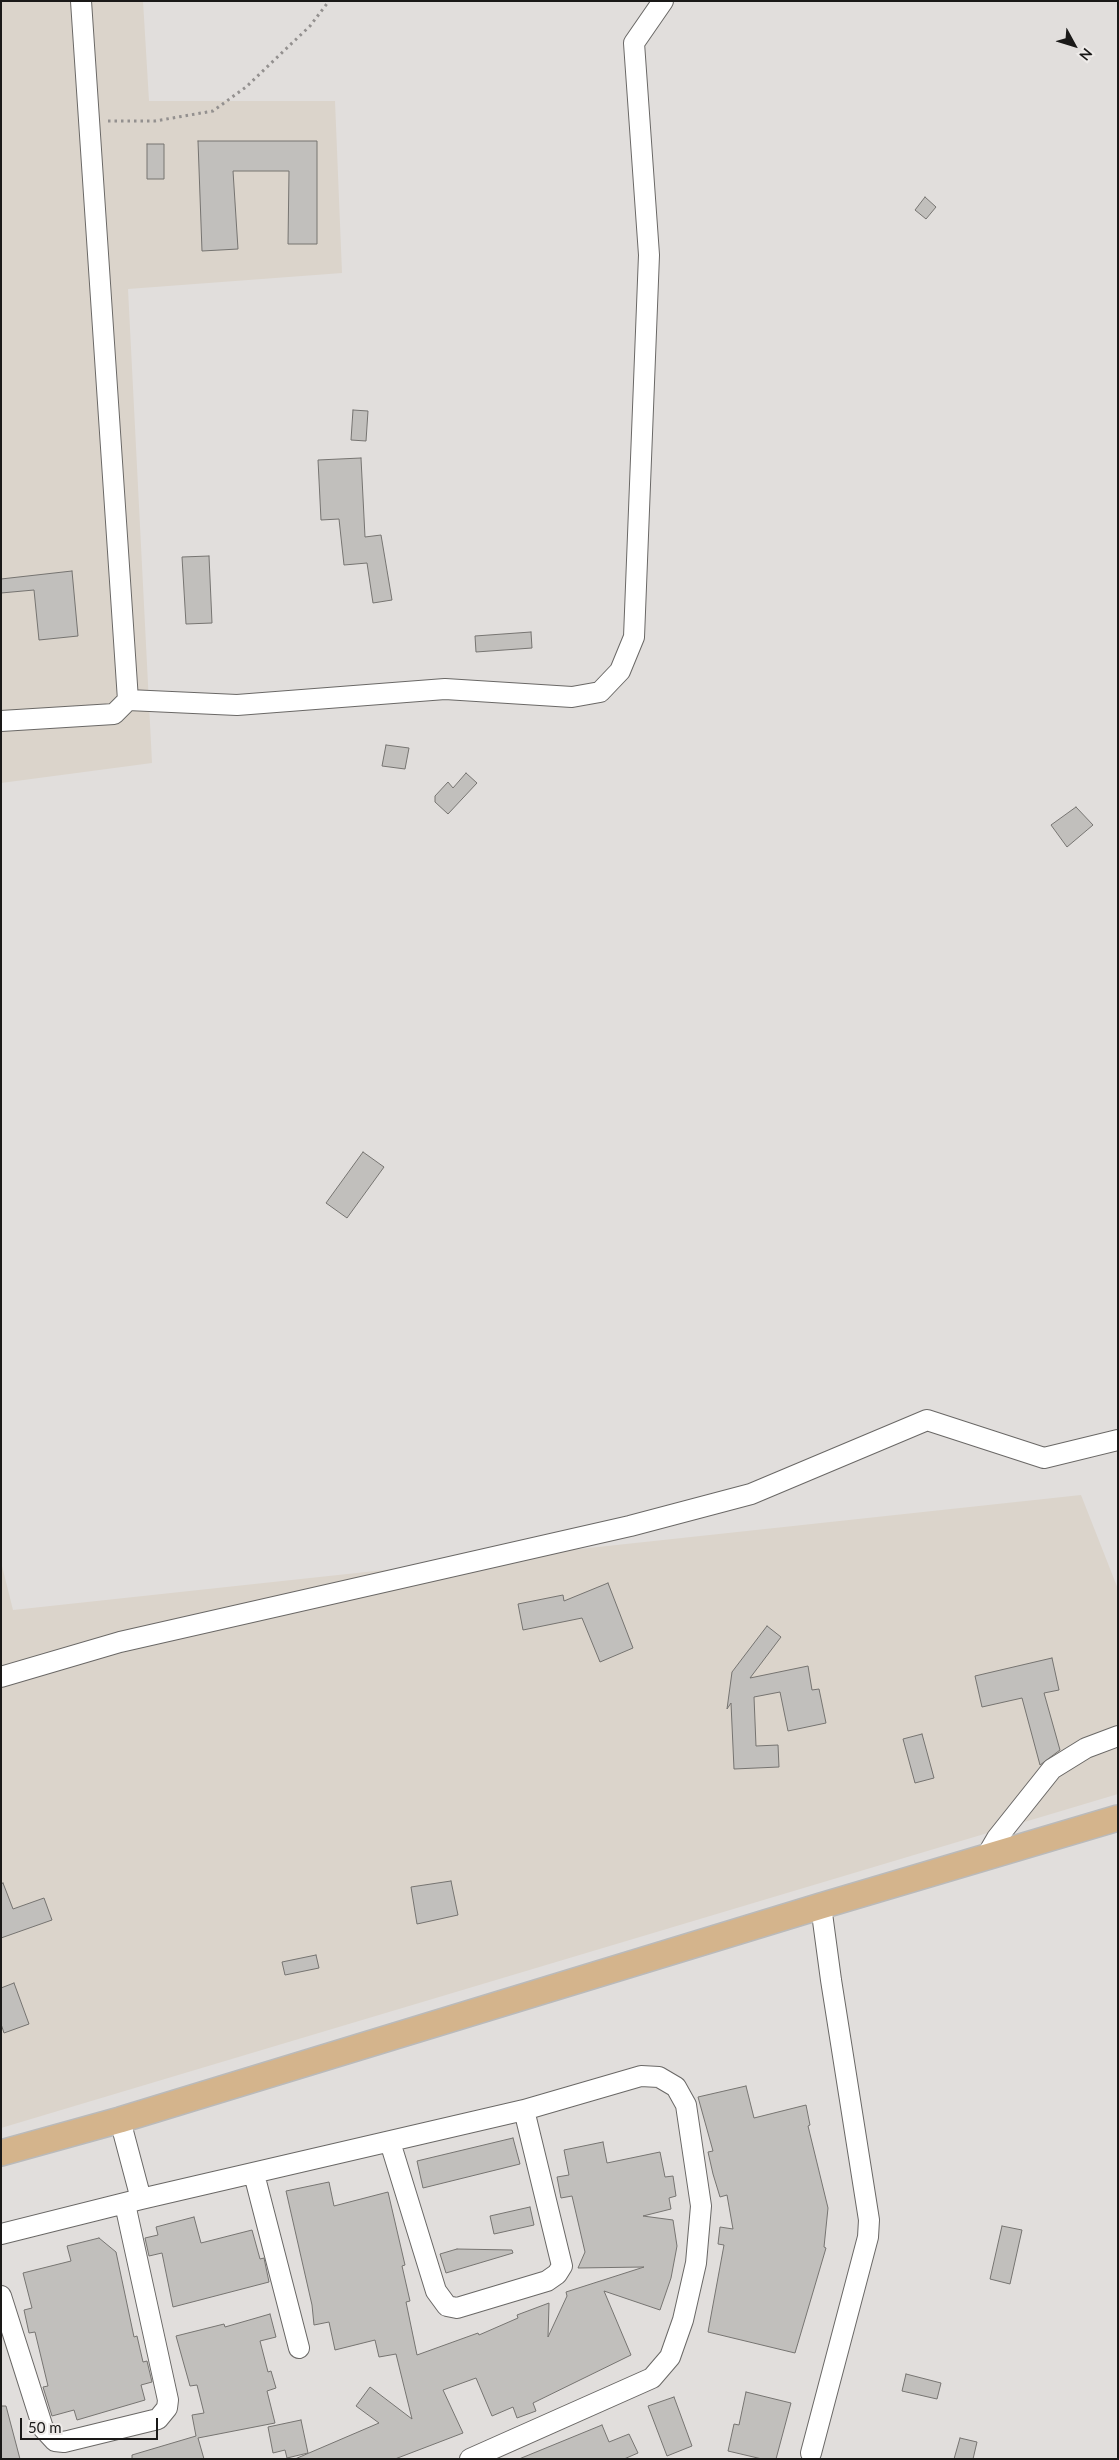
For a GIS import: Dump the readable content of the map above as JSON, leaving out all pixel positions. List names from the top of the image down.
{
  "scale_bar": "50 m",
  "north": "bottom right"
}
